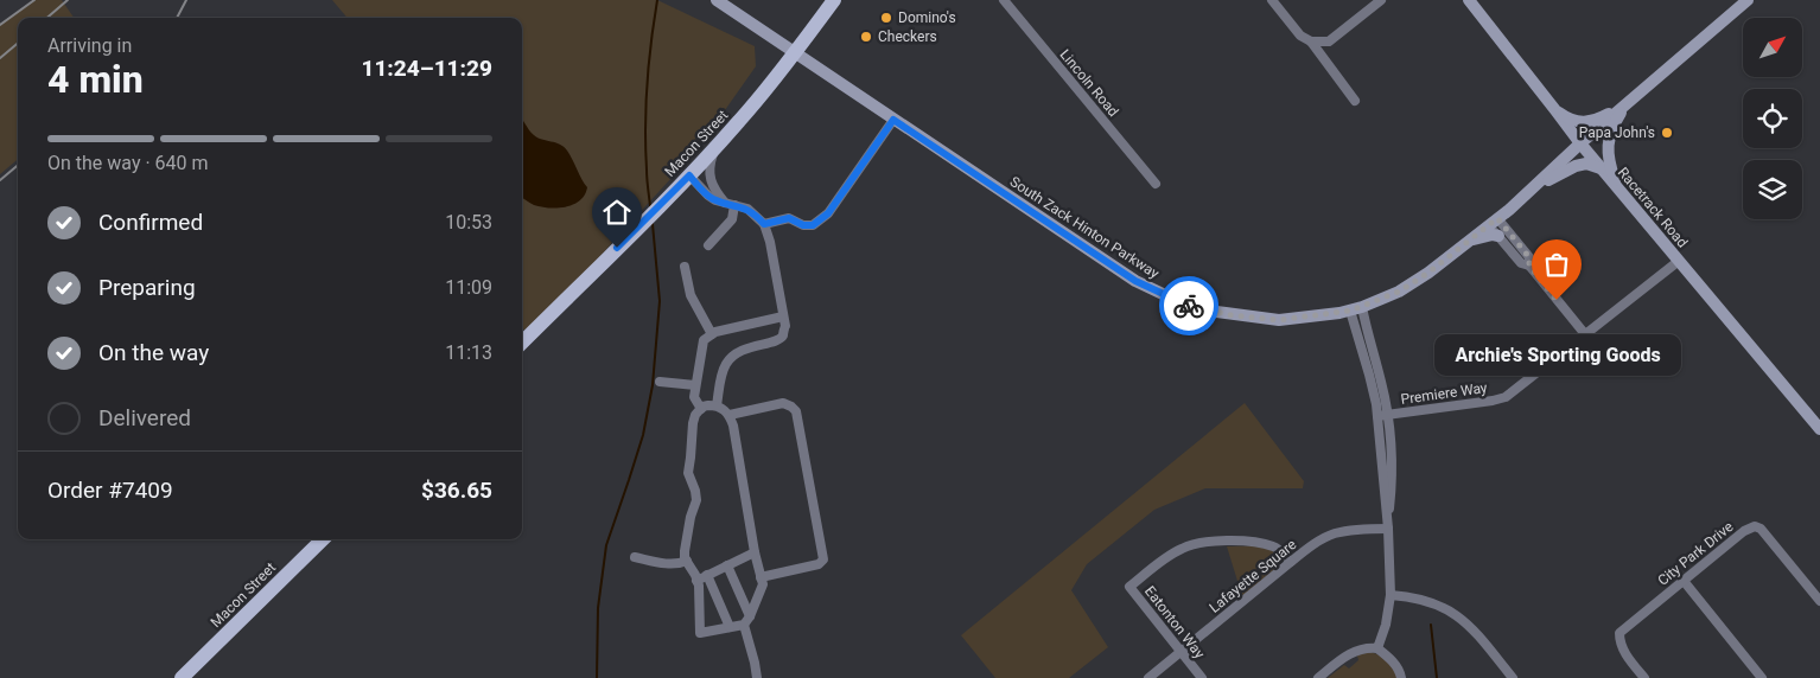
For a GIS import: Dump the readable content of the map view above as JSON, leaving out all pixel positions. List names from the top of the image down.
{
  "streets": {
    "main road": ["Macon Street", "Racetrack Road", "South Zack Hinton Parkway"],
    "street": [
      "Lincoln Road",
      "Premiere Way",
      "City Park Drive",
      "Lafayette Square",
      "Eatonton Way"
    ]
  },
  "crossings": [
    ["Macon Street", "South Zack Hinton Parkway"],
    ["Racetrack Road", "South Zack Hinton Parkway"],
    ["Racetrack Road", "Premiere Way"],
    ["Lafayette Square", "Eatonton Way"]
  ],
  "places": [
    "Domino's",
    "Checkers",
    "Papa John's",
    "Archie's Sporting Goods"
  ],
  "north": "top right",
  "page": {
    "heading": ["4 min", "Arriving in", "11:24–11:29"],
    "panel": ["Order #7409", "$36.65"],
    "bar": "On the way · 640 m",
    "list": [
      ["Confirmed", "10:53"],
      ["Preparing", "11:09"],
      ["On the way", "11:13"],
      "Delivered"
    ],
    "bubble": "Archie's Sporting Goods"
  }
}
